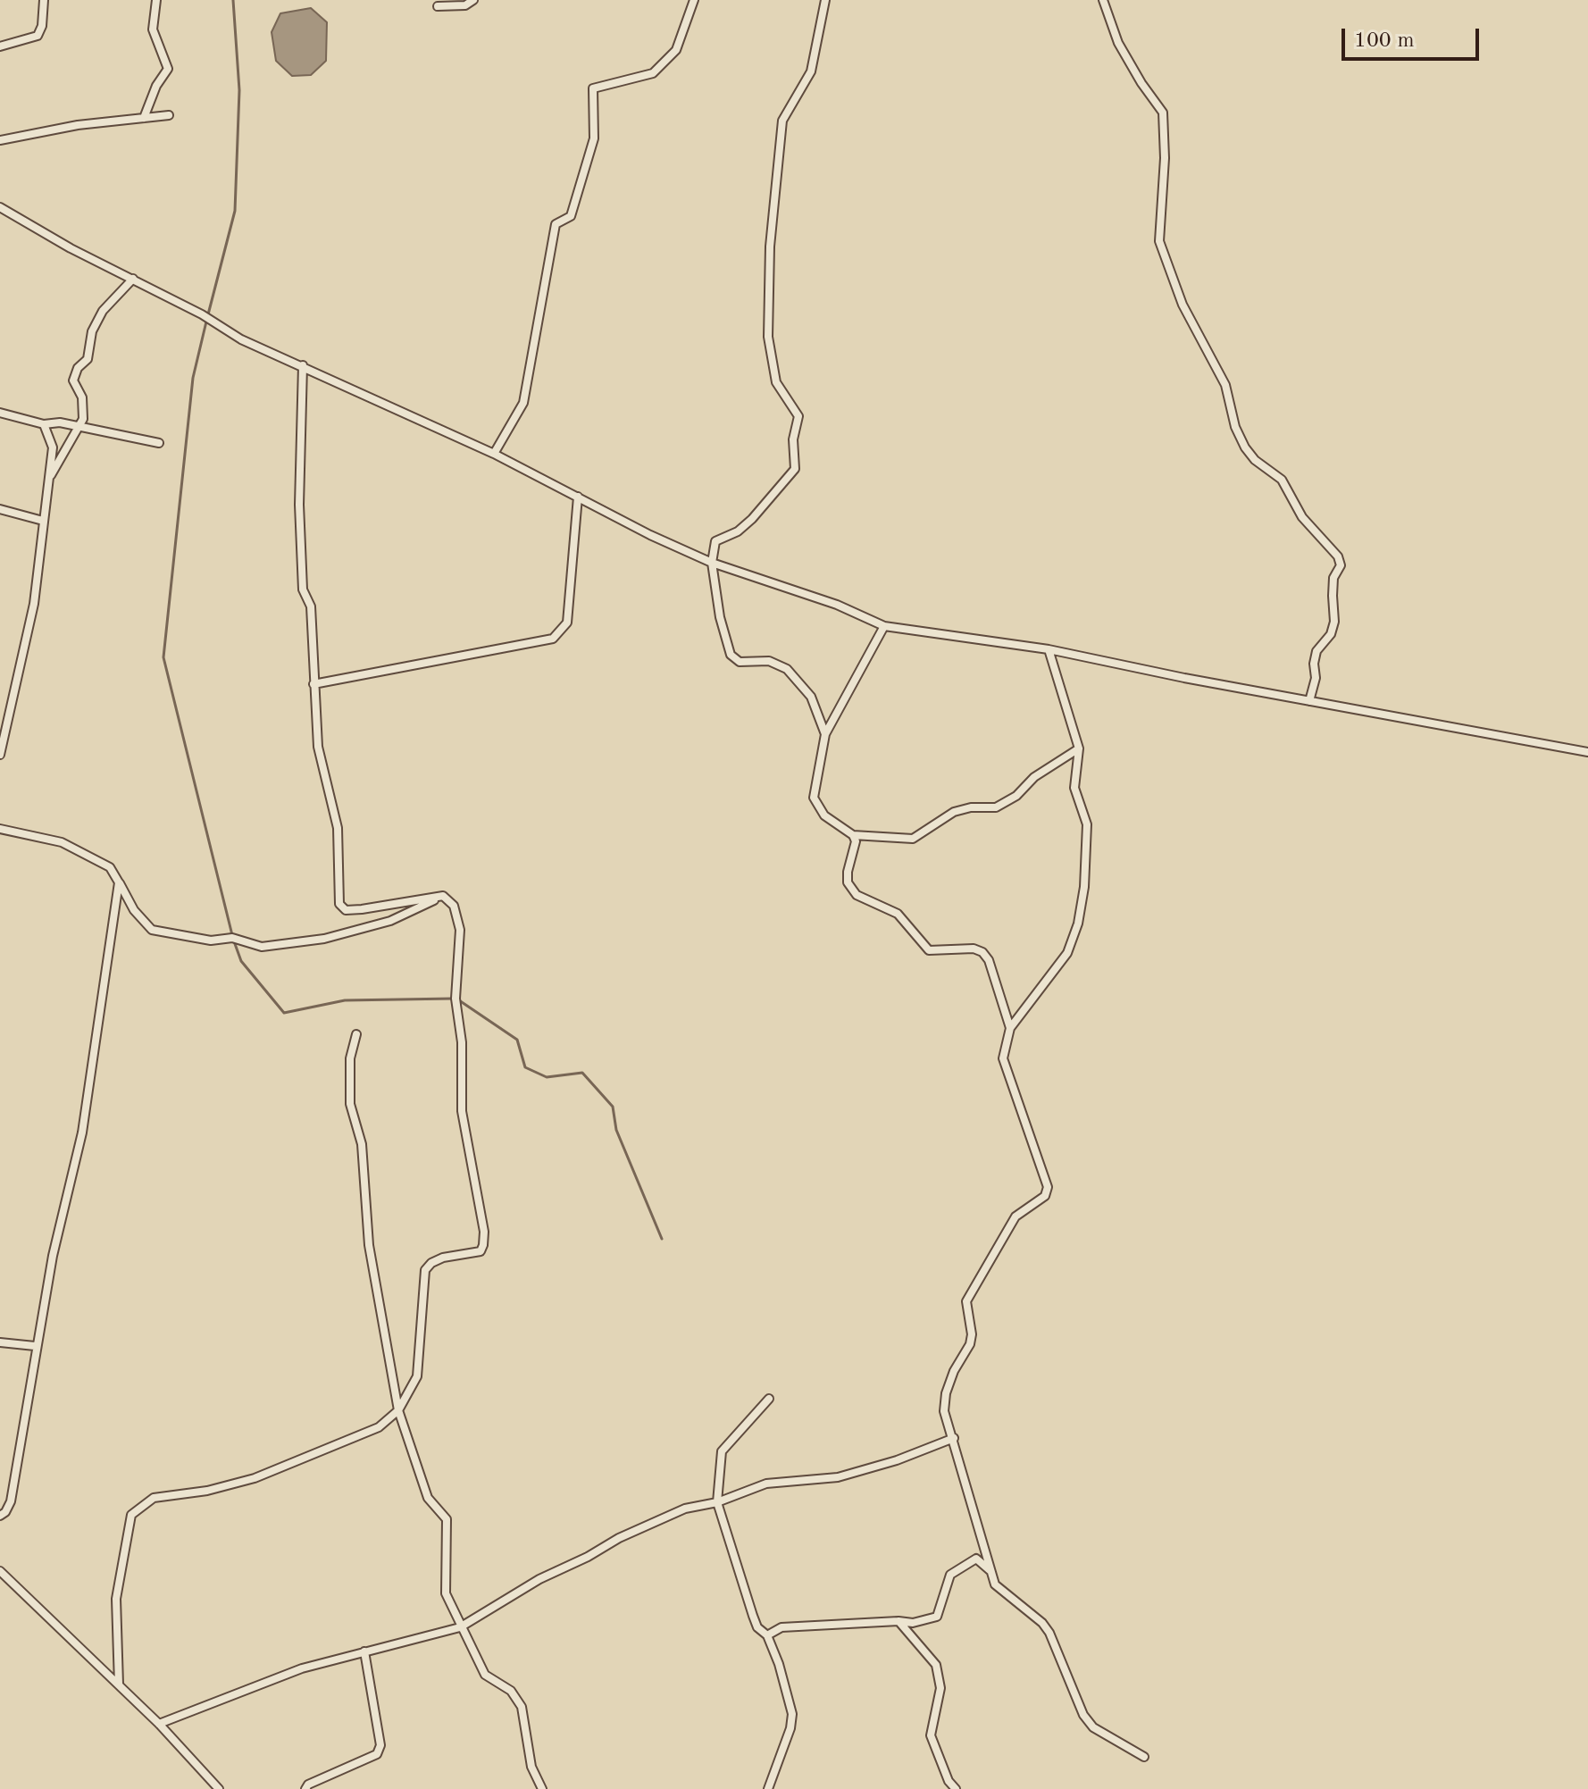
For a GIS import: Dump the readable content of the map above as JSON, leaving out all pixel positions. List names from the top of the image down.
{
  "scale_bar": "100 m"
}
